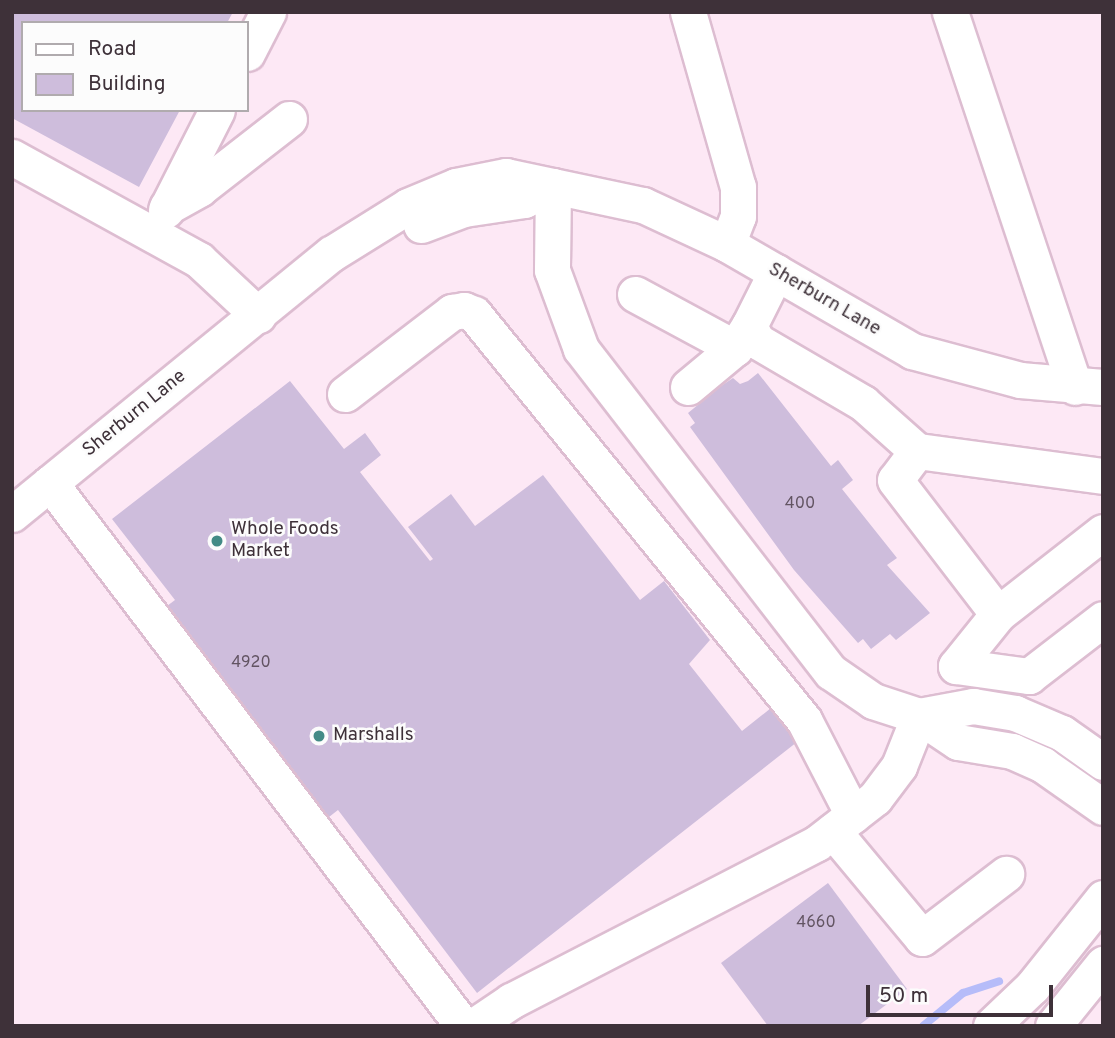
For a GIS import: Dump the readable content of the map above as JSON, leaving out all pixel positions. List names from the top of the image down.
{
  "streets": {
    "street": ["Sherburn Lane"]
  },
  "places": ["Whole Foods Market", "Marshalls"],
  "house_numbers": ["400", "4920", "4660"],
  "legend": ["Road", "Building"],
  "scale_bar": "50 m"
}
